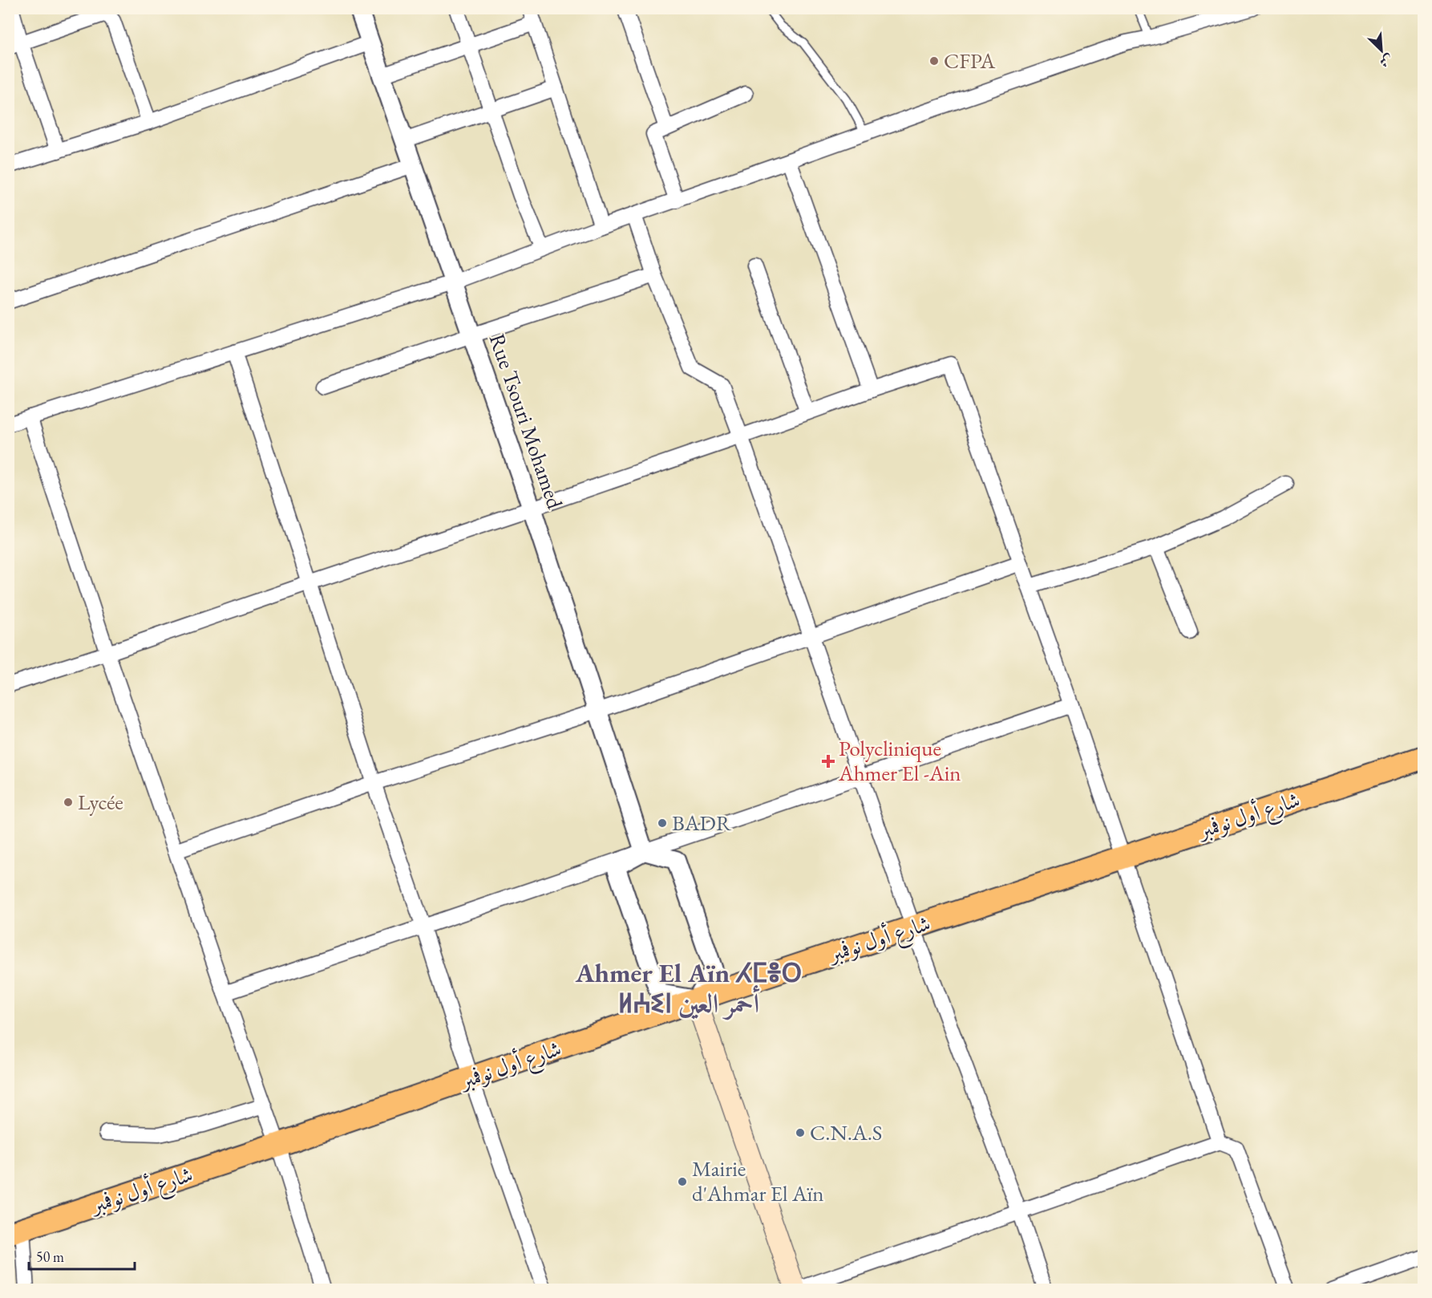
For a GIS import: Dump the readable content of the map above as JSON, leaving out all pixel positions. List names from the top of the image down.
{
  "streets": {
    "main road": ["شارع أول نوفمبر"],
    "street": ["Rue Tsouri Mohamed"]
  },
  "districts": ["Ahmer El Aïn ⵃⵎⴻⵔ ⵍⵄⵉⵏ أحمر العين"],
  "places": {
    "other": [
      "CFPA",
      "Lycée",
      "BADR",
      "C.N.A.S",
      "Mairie d'Ahmar El Aïn"
    ],
    "health": ["Polyclinique Ahmer El -Ain"]
  },
  "scale_bar": "50 m",
  "north": "bottom right"
}
